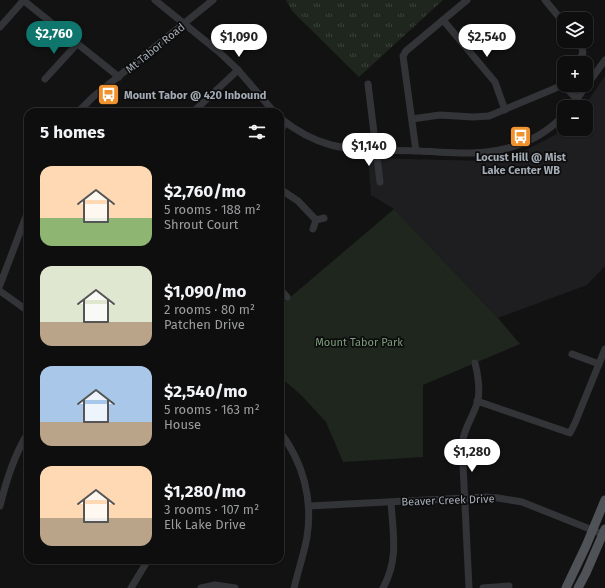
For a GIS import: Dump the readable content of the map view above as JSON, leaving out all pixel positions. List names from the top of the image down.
{
  "streets": {
    "street": ["Mt Tabor Road", "Beaver Creek Drive"]
  },
  "parks": ["Mount Tabor Park"],
  "places": {
    "bus stop": ["Mount Tabor @ 420 Inbound", "Locust Hill @ Mist Lake Center WB"]
  },
  "page": {
    "map_buttons": ["+", "−"],
    "price": [
      "$2,760",
      "$1,090",
      "$2,540",
      "$1,140",
      "$1,280"
    ],
    "heading": "5 homes",
    "list": [
      {
        "name": "$2,760/mo",
        "note": "5 rooms · 188 m² · Shrout Court"
      },
      {
        "name": "$1,090/mo",
        "note": "2 rooms · 80 m² · Patchen Drive"
      },
      {
        "name": "$2,540/mo",
        "note": "5 rooms · 163 m² · House"
      },
      {
        "name": "$1,280/mo",
        "note": "3 rooms · 107 m² · Elk Lake Drive"
      }
    ]
  }
}
